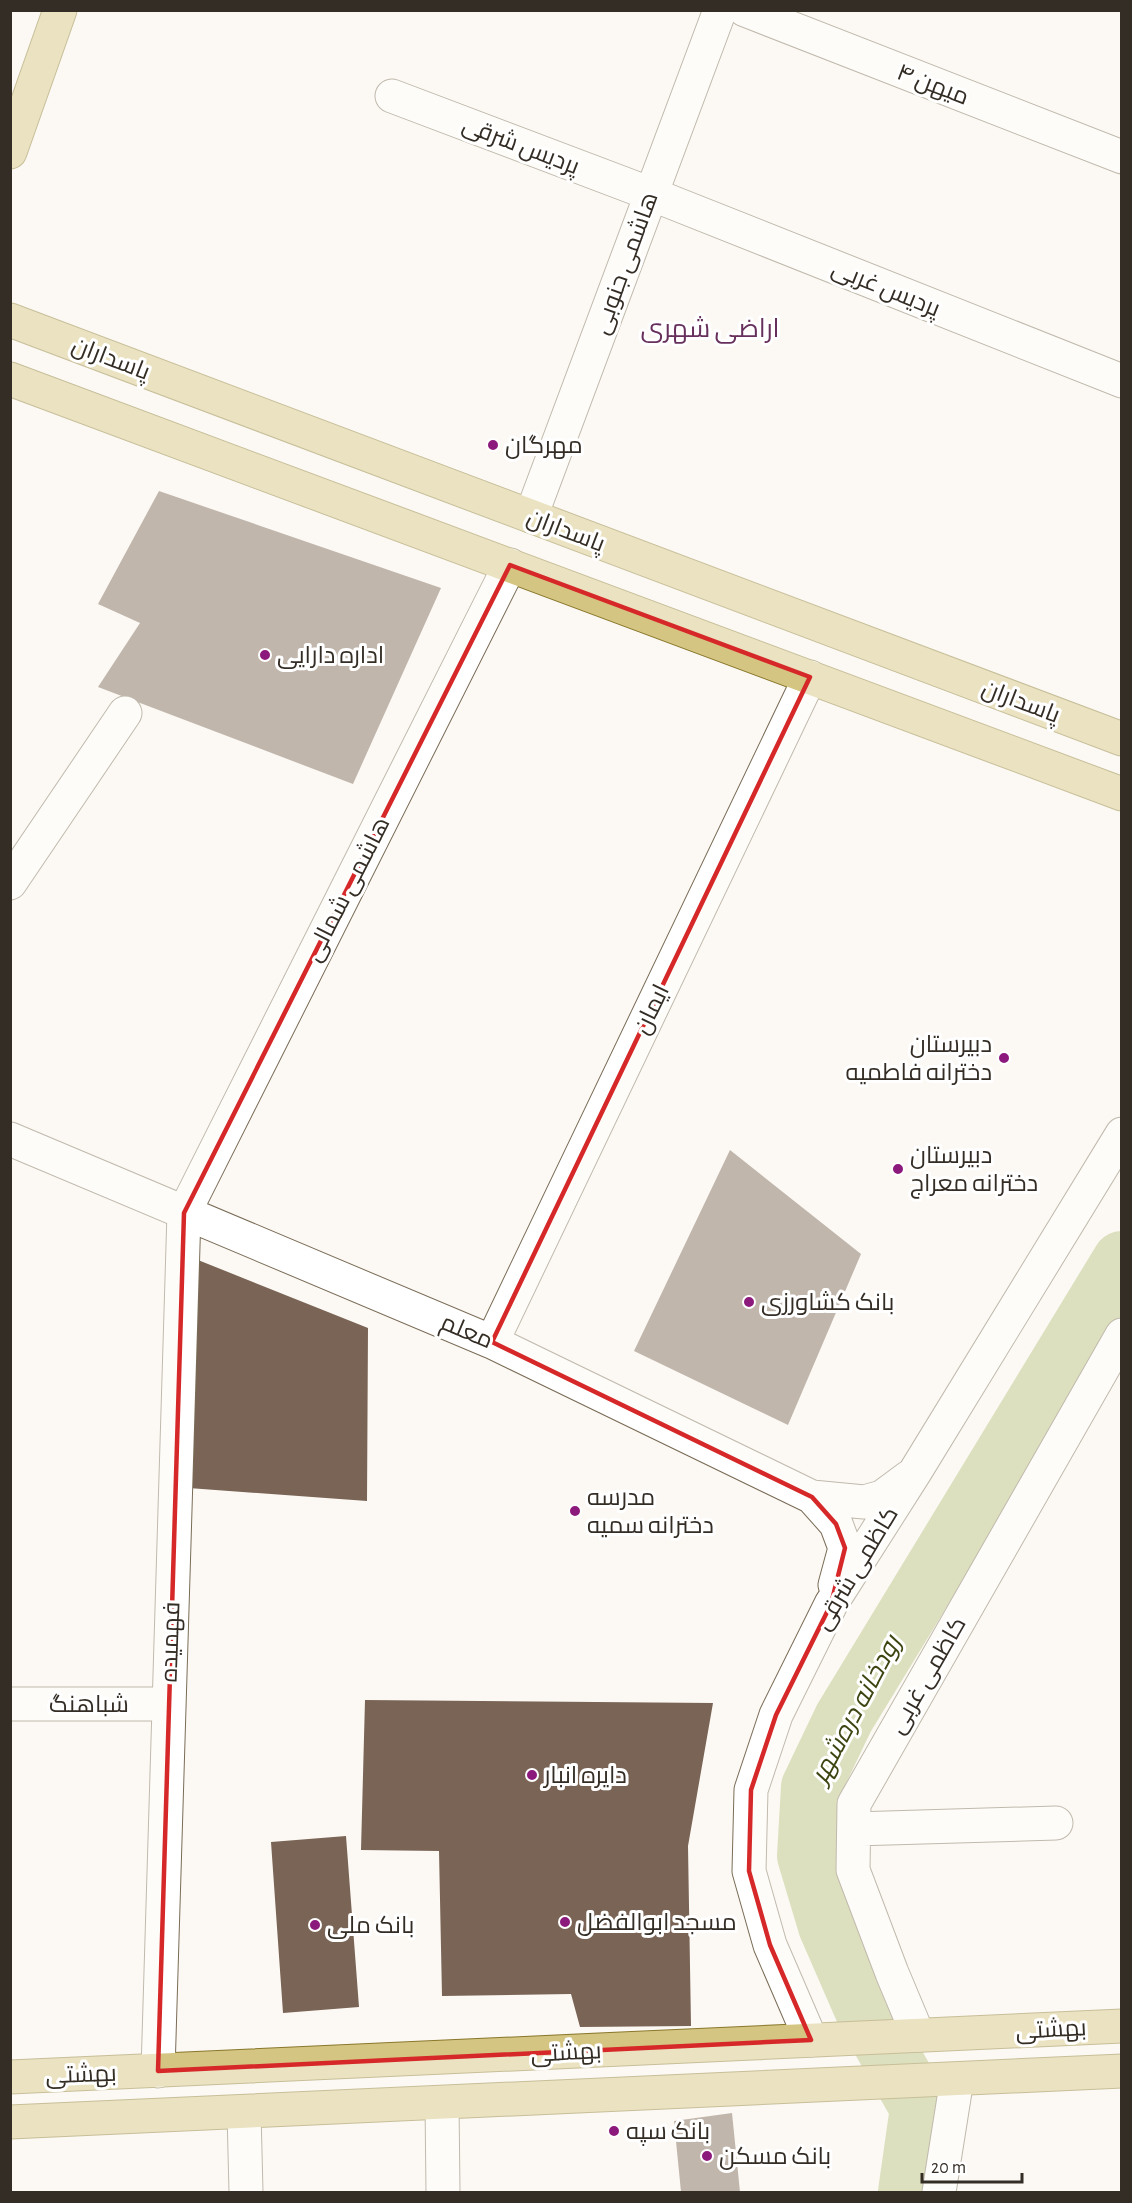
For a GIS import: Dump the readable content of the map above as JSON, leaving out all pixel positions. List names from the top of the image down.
{
  "streets": {
    "main road": ["پاسداران", "بهشتی"],
    "street": [
      "میهن ۴",
      "پردیس شرقی",
      "هاشمی جنوبی",
      "پردیس غربی",
      "هاشمی شمالی",
      "ایمان",
      "معلم",
      "کاظمی شرقی",
      "فهمیده",
      "کاظمی غربی",
      "شباهنگ"
    ]
  },
  "crossings": [
    ["پردیس شرقی", "هاشمی جنوبی"],
    ["پردیس شرقی", "پردیس غربی"],
    ["هاشمی جنوبی", "پردیس غربی"],
    ["هاشمی جنوبی", "پاسداران"],
    ["هاشمی شمالی", "معلم"],
    ["هاشمی شمالی", "فهمیده"],
    ["ایمان", "معلم"],
    ["معلم", "کاظمی شرقی"],
    ["معلم", "فهمیده"],
    ["کاظمی شرقی", "بهشتی"],
    ["فهمیده", "شباهنگ"],
    ["فهمیده", "بهشتی"],
    ["کاظمی غربی", "بهشتی"]
  ],
  "districts": ["اراضی شهری"],
  "water": ["رودخانه دره‌شهر"],
  "places": [
    "مهرگان",
    "اداره دارایی",
    "دبیرستان دخترانه فاطمیه",
    "دبیرستان دخترانه معراج",
    "بانک کشاورزی",
    "مدرسه دخترانه سمیه",
    "دایره انبار",
    "مسجد ابوالفضل",
    "بانک ملی",
    "بانک سپه",
    "بانک مسکن"
  ],
  "scale_bar": "20 m"
}
